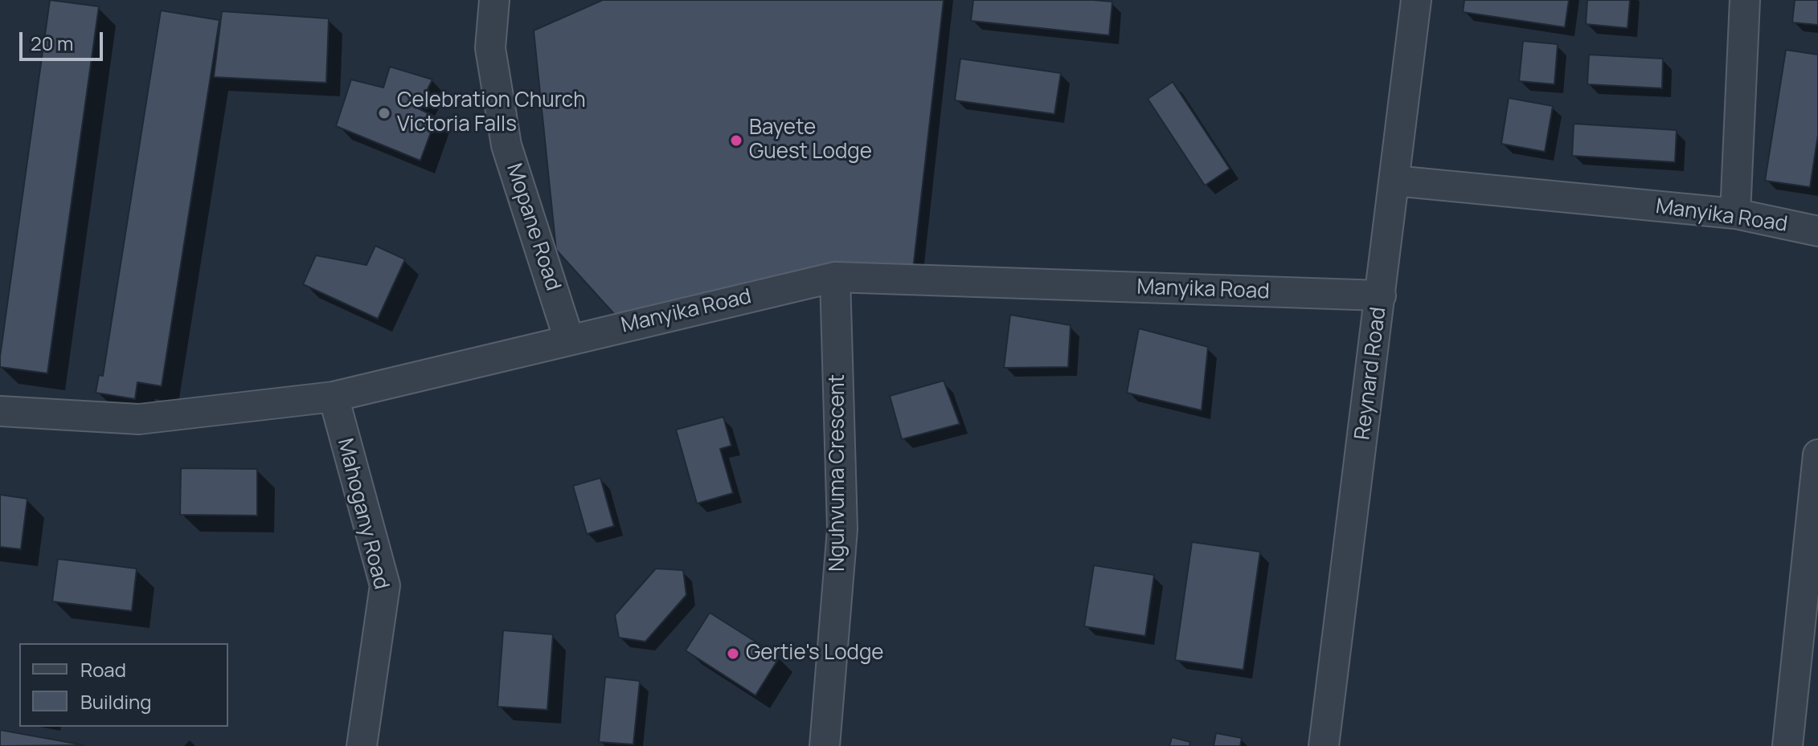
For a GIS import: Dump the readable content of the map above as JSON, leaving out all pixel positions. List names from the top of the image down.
{
  "streets": {
    "street": [
      "Manyika Road",
      "Mopane Road",
      "Reynard Road",
      "Nguhvuma Crescent",
      "Mahogany Road"
    ]
  },
  "crossings": [
    ["Manyika Road", "Mopane Road"],
    ["Manyika Road", "Reynard Road"],
    ["Manyika Road", "Nguhvuma Crescent"],
    ["Manyika Road", "Mahogany Road"]
  ],
  "places": ["Celebration Church Victoria Falls", "Bayete Guest Lodge", "Gertie's Lodge"],
  "legend": ["Road", "Building"],
  "scale_bar": "20 m"
}
